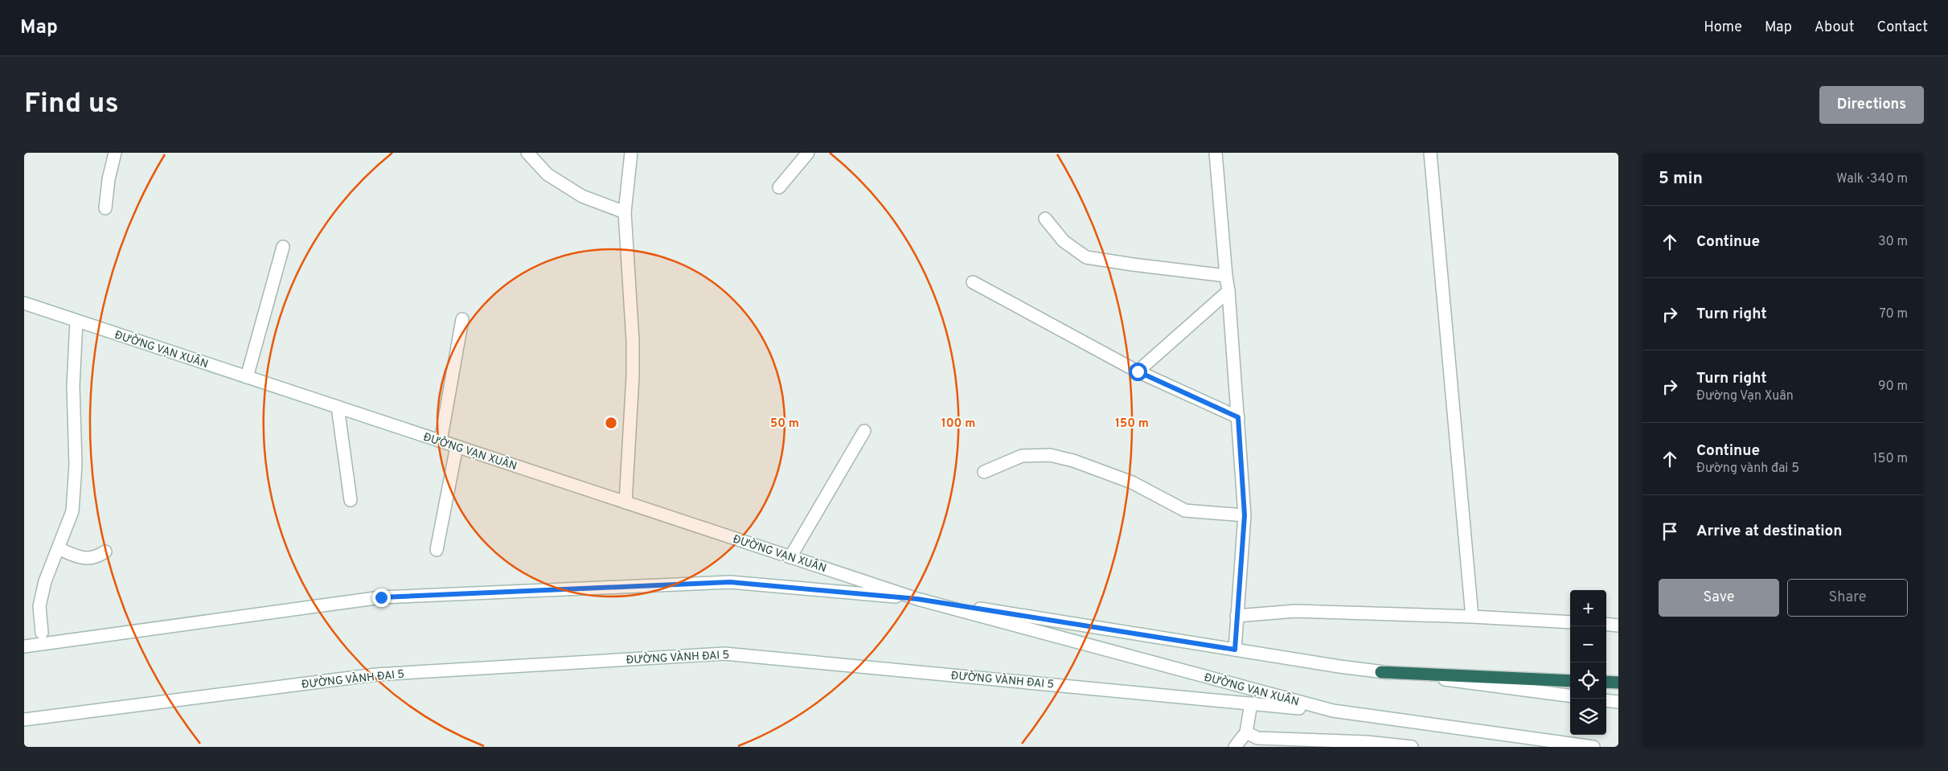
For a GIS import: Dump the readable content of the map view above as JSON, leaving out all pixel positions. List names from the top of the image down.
{
  "streets": {
    "main road": ["ĐƯỜNG VẠN XUÂN", "ĐƯỜNG VÀNH ĐAI 5"]
  },
  "crossings": [
    ["ĐƯỜNG VẠN XUÂN", "ĐƯỜNG VÀNH ĐAI 5"]
  ],
  "page": {
    "header": "Map",
    "nav": [
      "Home",
      "Map",
      "About",
      "Contact"
    ],
    "buttons": [
      "Directions",
      ["Save", "Share"]
    ],
    "title": "Find us",
    "heading": ["5 min", "Walk · 340 m"],
    "list": [
      ["Continue", "30 m"],
      ["Turn right", "70 m"],
      ["Turn right", "Đường Vạn Xuân", "90 m"],
      ["Continue", "Đường vành đai 5", "150 m"],
      "Arrive at destination"
    ],
    "map_buttons": ["+", "−"]
  },
  "rings": ["50 m", "100 m", "150 m"]
}
